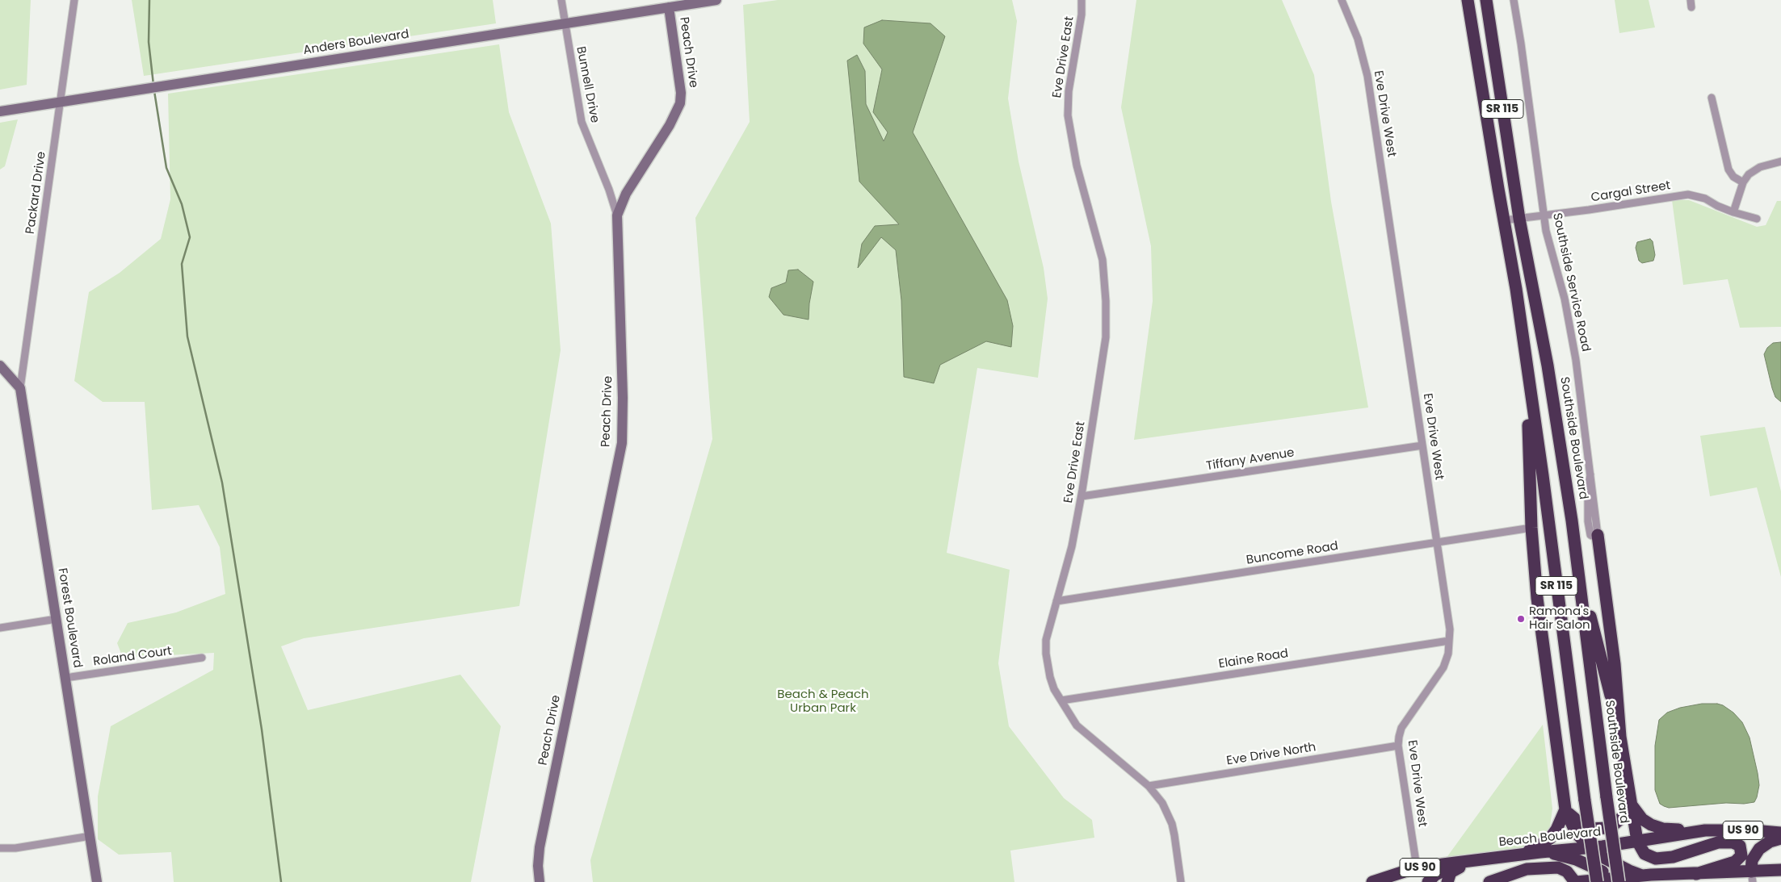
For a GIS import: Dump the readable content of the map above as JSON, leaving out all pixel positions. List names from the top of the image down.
{
  "streets": {
    "highway": [
      "SR 115",
      "Southside Boulevard",
      "US 90",
      "Beach Boulevard"
    ],
    "street": [
      "Anders Boulevard",
      "Peach Drive",
      "Eve Drive East",
      "Bunnell Drive",
      "Eve Drive West",
      "Cargal Street",
      "Packard Drive",
      "Southside Service Road",
      "Tiffany Avenue",
      "Buncome Road",
      "Forest Boulevard",
      "Roland Court",
      "Elaine Road",
      "Eve Drive North"
    ]
  },
  "crossings": [
    ["Anders Boulevard", "Peach Drive"],
    ["Anders Boulevard", "Bunnell Drive"],
    ["Anders Boulevard", "Packard Drive"],
    ["Peach Drive", "Bunnell Drive"],
    ["Eve Drive East", "Tiffany Avenue"],
    ["Eve Drive East", "Buncome Road"],
    ["Eve Drive East", "Elaine Road"],
    ["Eve Drive East", "Eve Drive North"],
    ["SR 115", "Cargal Street"],
    ["Eve Drive West", "Tiffany Avenue"],
    ["Eve Drive West", "Buncome Road"],
    ["Eve Drive West", "Elaine Road"],
    ["Eve Drive West", "Eve Drive North"],
    ["Eve Drive West", "Beach Boulevard"],
    ["Cargal Street", "Southside Service Road"],
    ["Cargal Street", "Southside Boulevard"],
    ["Packard Drive", "Forest Boulevard"],
    ["Forest Boulevard", "Roland Court"]
  ],
  "parks": ["Beach & Peach Urban Park"],
  "places": ["Ramona's Hair Salon"]
}
